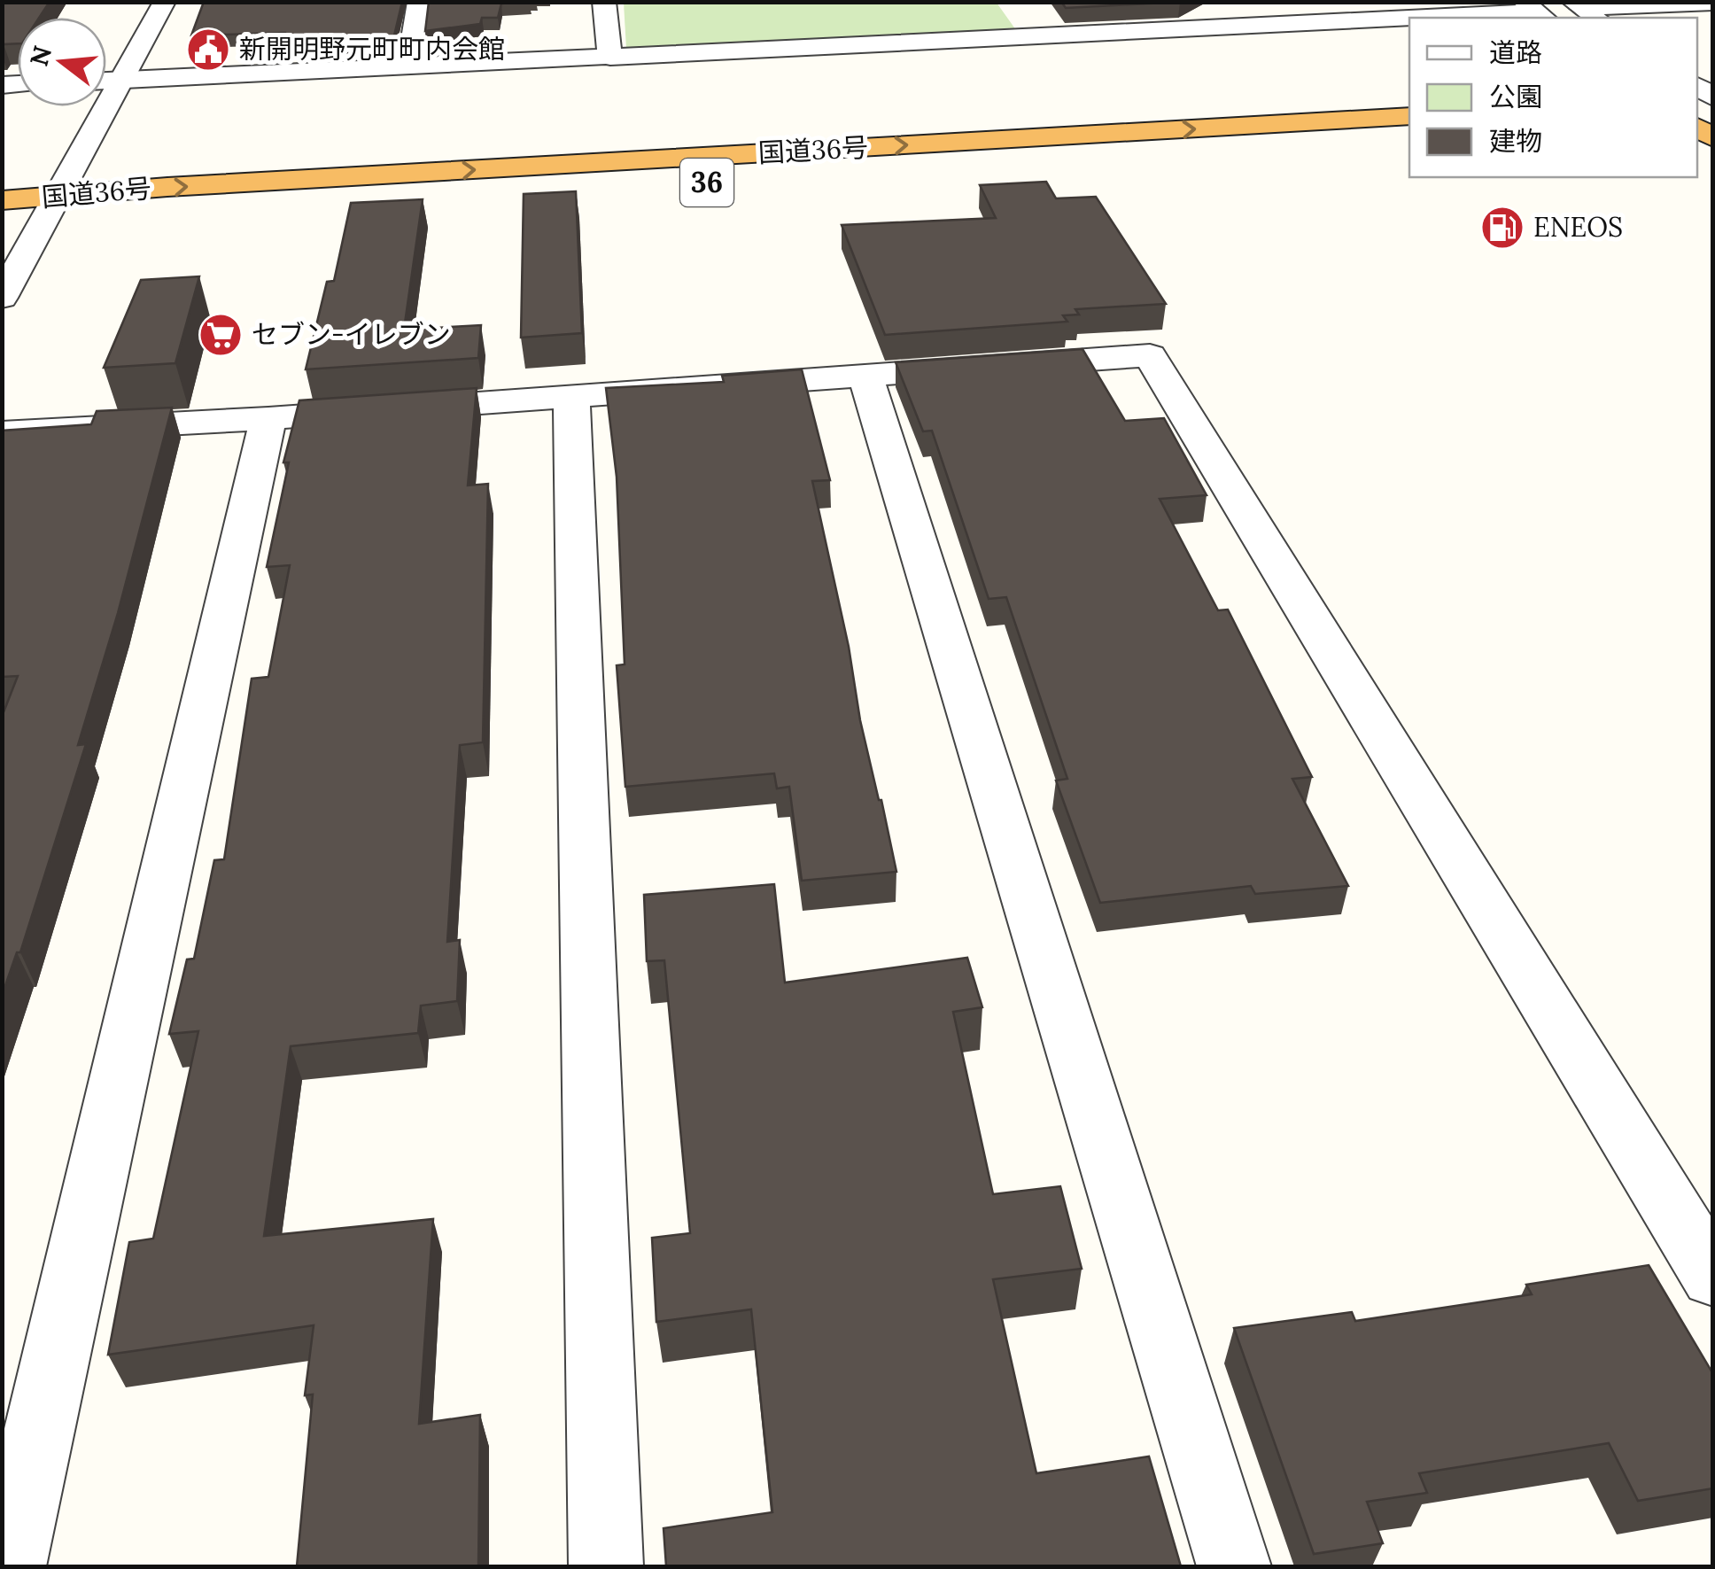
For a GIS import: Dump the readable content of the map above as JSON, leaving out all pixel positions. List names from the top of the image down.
{
  "streets": {
    "highway": ["国道36号", "36"]
  },
  "places": {
    "public building": ["新開明野元町町内会館"],
    "fuel station": ["ENEOS"],
    "supermarket": ["セブン-イレブン"]
  },
  "legend": ["道路", "公園", "建物"],
  "north": "left"
}
